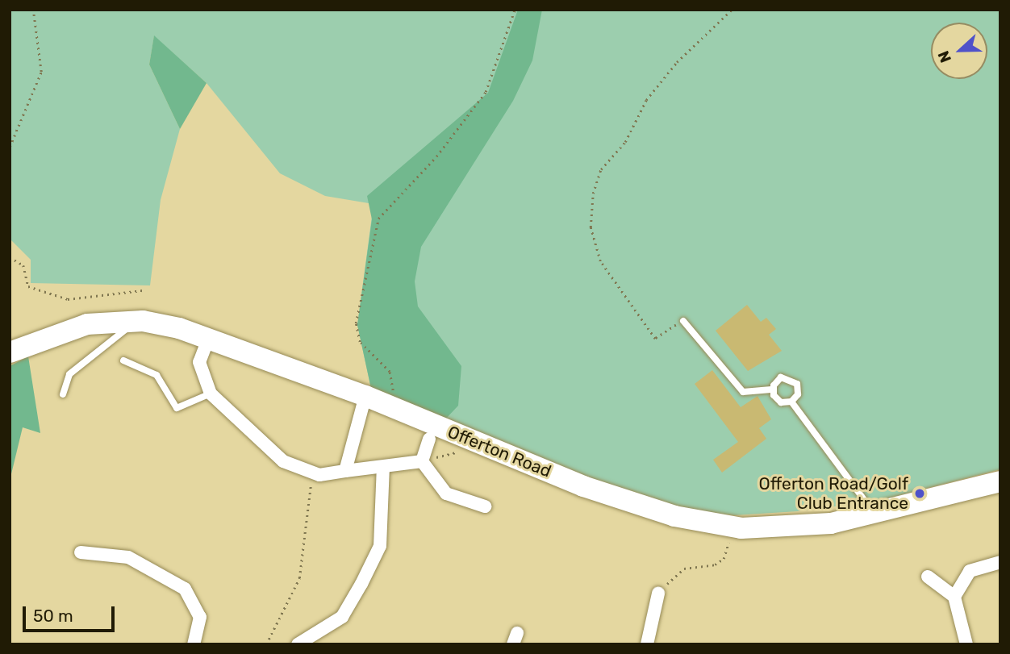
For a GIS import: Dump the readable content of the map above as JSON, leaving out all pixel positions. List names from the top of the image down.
{
  "streets": {
    "main road": ["Offerton Road"]
  },
  "places": ["Offerton Road/Golf Club Entrance"],
  "scale_bar": "50 m",
  "north": "left"
}
